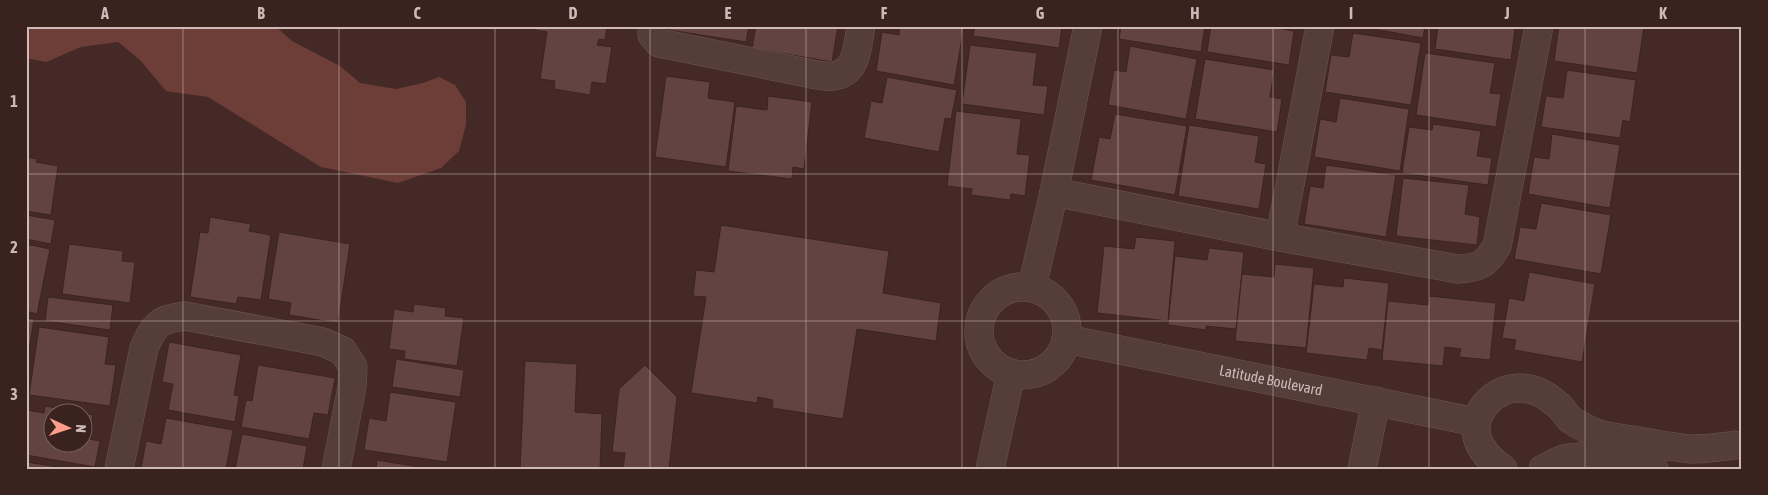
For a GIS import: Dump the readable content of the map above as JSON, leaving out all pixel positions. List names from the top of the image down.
{
  "streets": {
    "street": ["Latitude Boulevard"]
  },
  "north": "right",
  "grid": {
    "columns": [
      "A",
      "B",
      "C",
      "D",
      "E",
      "F",
      "G",
      "H",
      "I",
      "J",
      "K"
    ],
    "rows": ["1", "2", "3"]
  }
}
